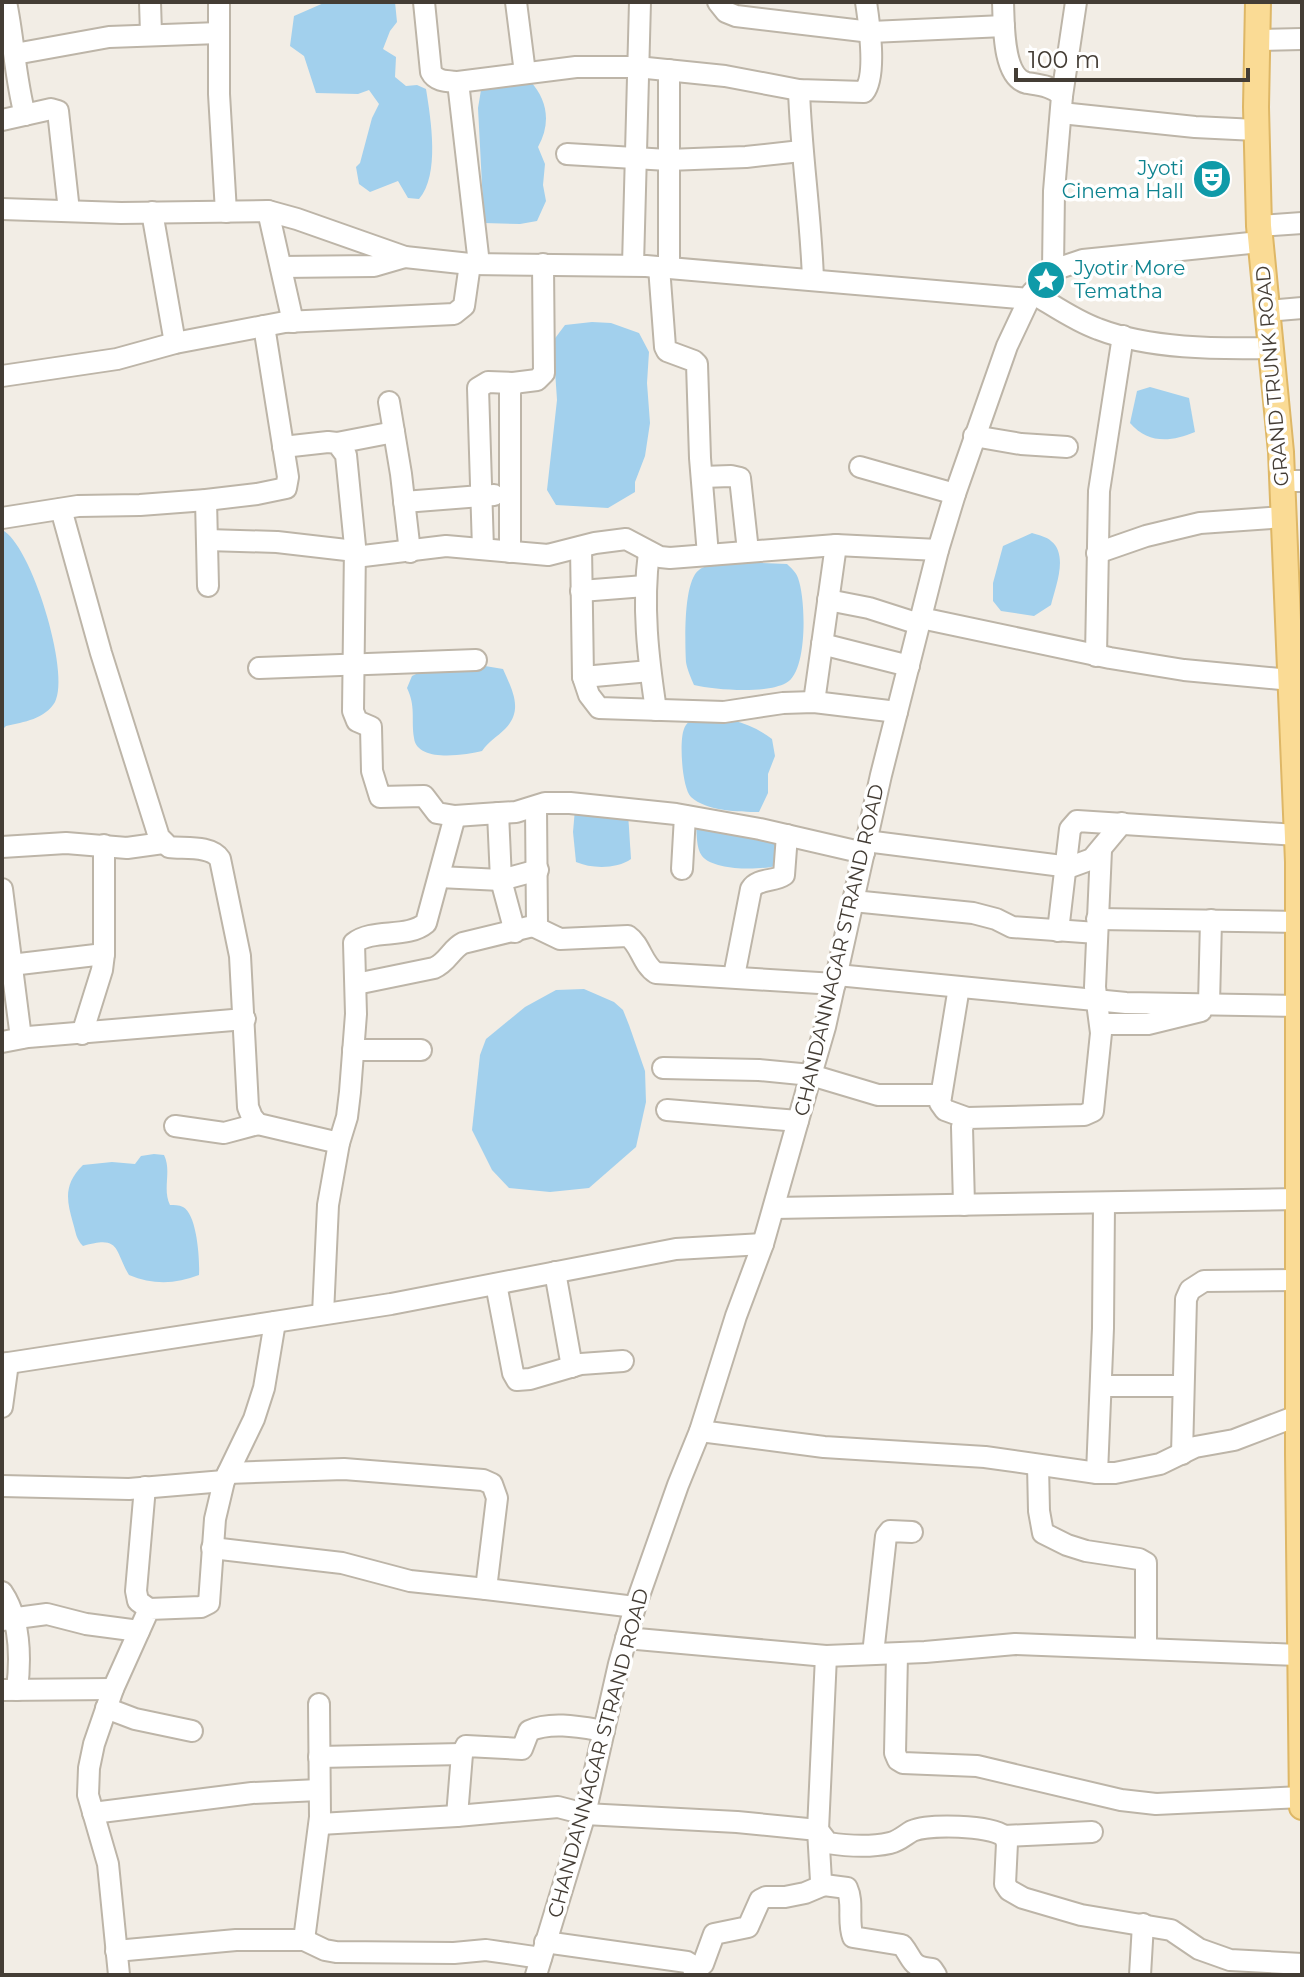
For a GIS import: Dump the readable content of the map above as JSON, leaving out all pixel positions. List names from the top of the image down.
{
  "streets": {
    "main road": ["GRAND TRUNK ROAD"],
    "street": ["CHANDANNAGAR STRAND ROAD"]
  },
  "places": {
    "theatre": ["Jyoti Cinema Hall"],
    "place": ["Jyotir More Tematha"]
  },
  "scale_bar": "100 m"
}
